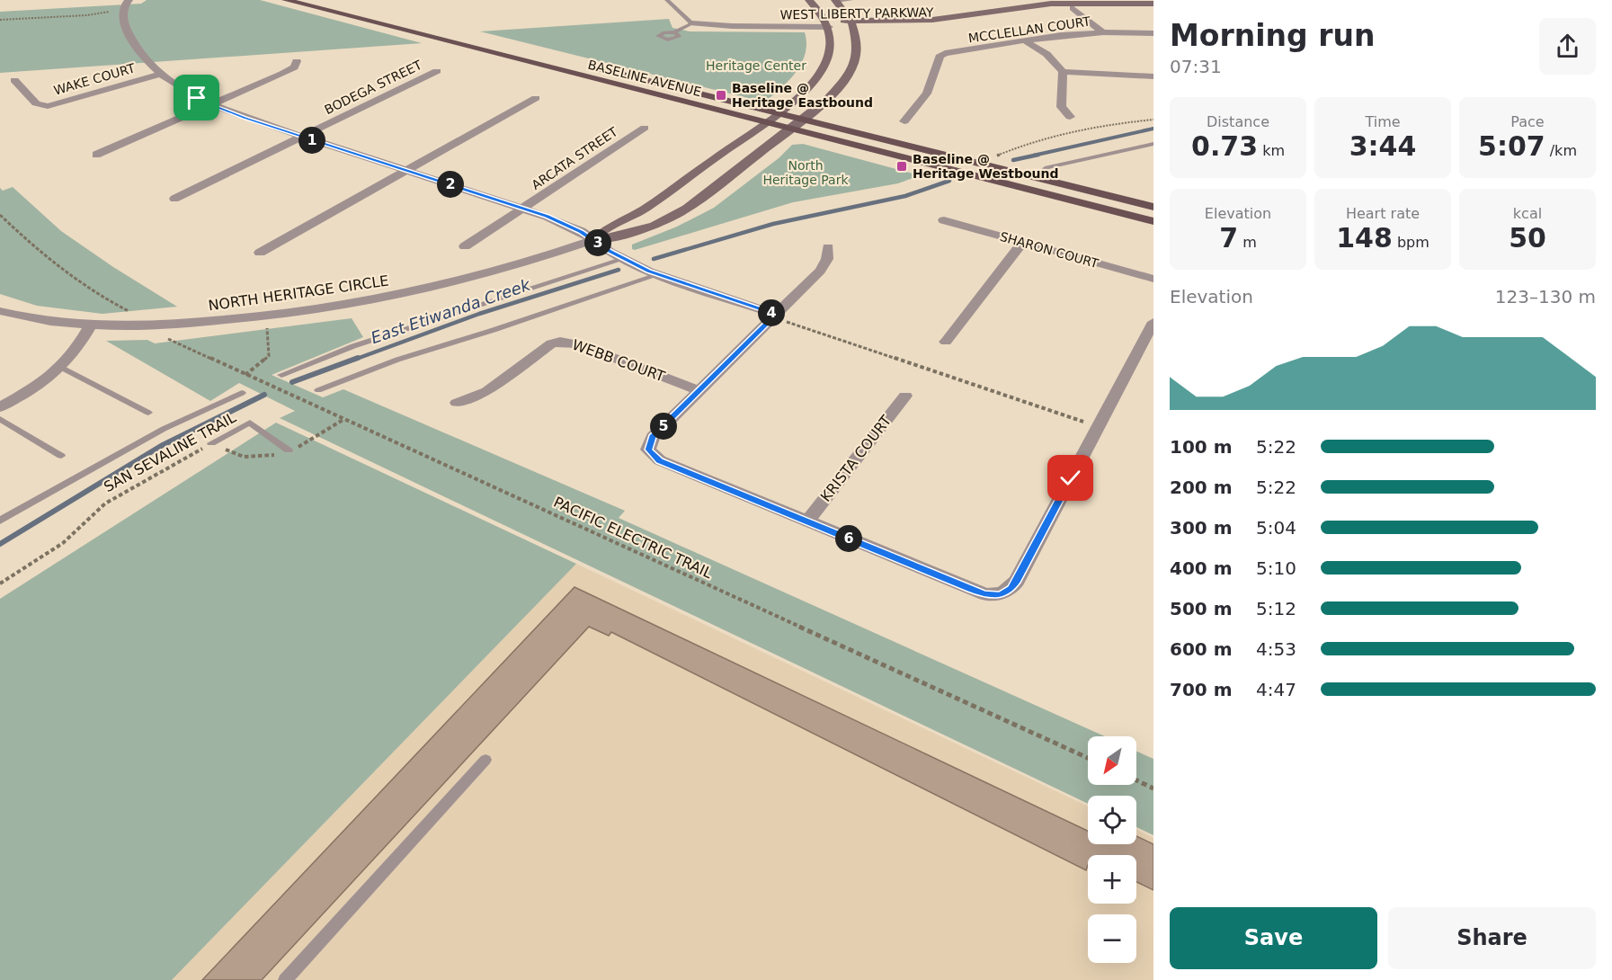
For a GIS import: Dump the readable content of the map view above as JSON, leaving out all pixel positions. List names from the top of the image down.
{
  "streets": {
    "main road": ["BASELINE AVENUE"],
    "street": [
      "WEST LIBERTY PARKWAY",
      "MCCLELLAN COURT",
      "WAKE COURT",
      "BODEGA STREET",
      "ARCATA STREET",
      "SHARON COURT",
      "NORTH HERITAGE CIRCLE",
      "WEBB COURT",
      "KRISTA COURT"
    ],
    "lane": ["SAN SEVALINE TRAIL"],
    "path": ["PACIFIC ELECTRIC TRAIL"]
  },
  "crossings": [
    ["WEST LIBERTY PARKWAY", "NORTH HERITAGE CIRCLE"],
    ["BASELINE AVENUE", "NORTH HERITAGE CIRCLE"]
  ],
  "water": ["East Etiwanda Creek"],
  "parks": ["Heritage Center", "North Heritage Park"],
  "places": {
    "transit": ["Baseline @ Heritage Eastbound", "Baseline @ Heritage Westbound"]
  },
  "north": "bottom left",
  "page": {
    "heading": ["Morning run", "07:31"],
    "stats": [
      ["Distance", "0.73 km"],
      ["Time", "3:44"],
      ["Pace", "5:07 /km"],
      ["Elevation", "7 m"],
      ["Heart rate", "148 bpm"],
      ["kcal", "50"]
    ],
    "pins": [
      "1",
      "2",
      "3",
      "4",
      "5",
      "6"
    ],
    "chart": ["Elevation", "123–130 m"],
    "list": [
      {
        "name": "100 m",
        "note": "5:22"
      },
      {
        "name": "200 m",
        "note": "5:22"
      },
      {
        "name": "300 m",
        "note": "5:04"
      },
      {
        "name": "400 m",
        "note": "5:10"
      },
      {
        "name": "500 m",
        "note": "5:12"
      },
      {
        "name": "600 m",
        "note": "4:53"
      },
      {
        "name": "700 m",
        "note": "4:47"
      }
    ],
    "map_buttons": ["+", "−"],
    "buttons": ["Save", "Share"]
  }
}
